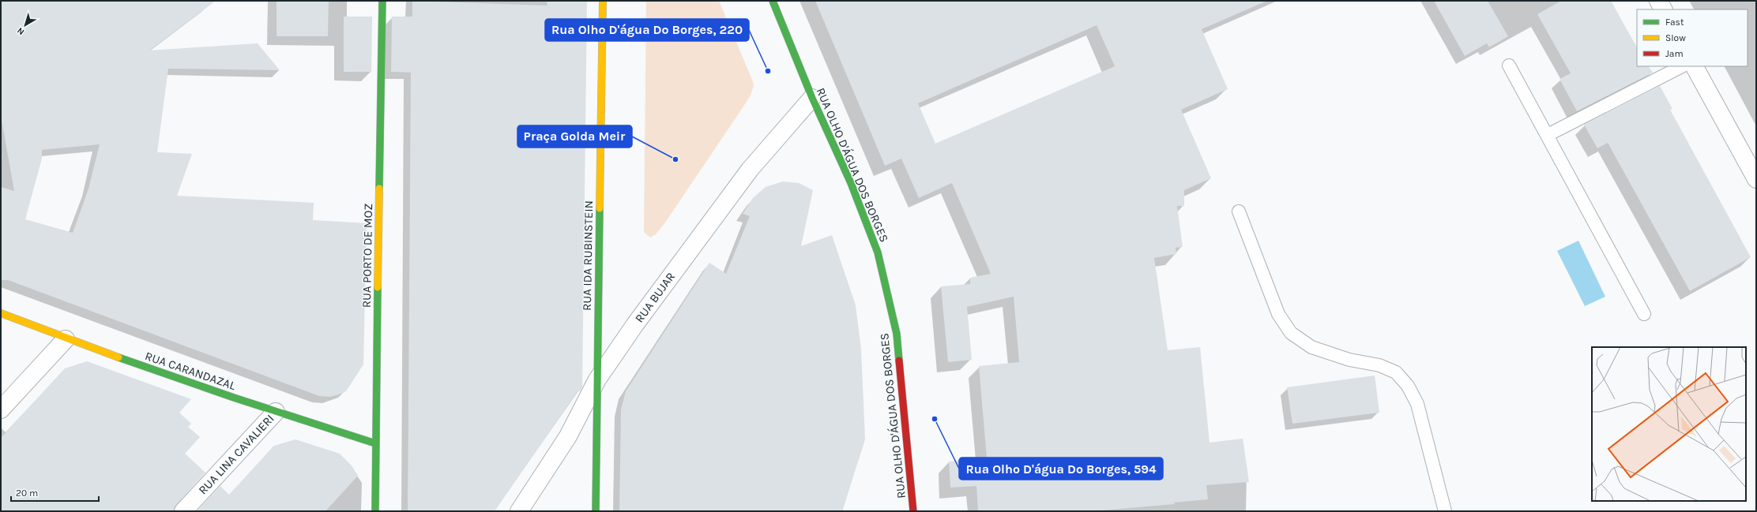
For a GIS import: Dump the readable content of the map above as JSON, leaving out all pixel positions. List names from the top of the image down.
{
  "streets": {
    "street": [
      "RUA OLHO D'ÁGUA DOS BORGES",
      "RUA PORTO DE MOZ",
      "RUA IDA RUBINSTEIN",
      "RUA BUJAR",
      "RUA CARANDAZAL",
      "RUA LINA CAVALIERI"
    ]
  },
  "crossings": [
    ["RUA OLHO D'ÁGUA DOS BORGES", "RUA BUJAR"],
    ["RUA PORTO DE MOZ", "RUA CARANDAZAL"],
    ["RUA IDA RUBINSTEIN", "RUA BUJAR"],
    ["RUA CARANDAZAL", "RUA LINA CAVALIERI"]
  ],
  "places": ["Rua Olho D'água Do Borges, 220", "Praça Golda Meir", "Rua Olho D'água Do Borges, 594"],
  "legend": ["Fast", "Slow", "Jam"],
  "scale_bar": "20 m",
  "north": "bottom left"
}
